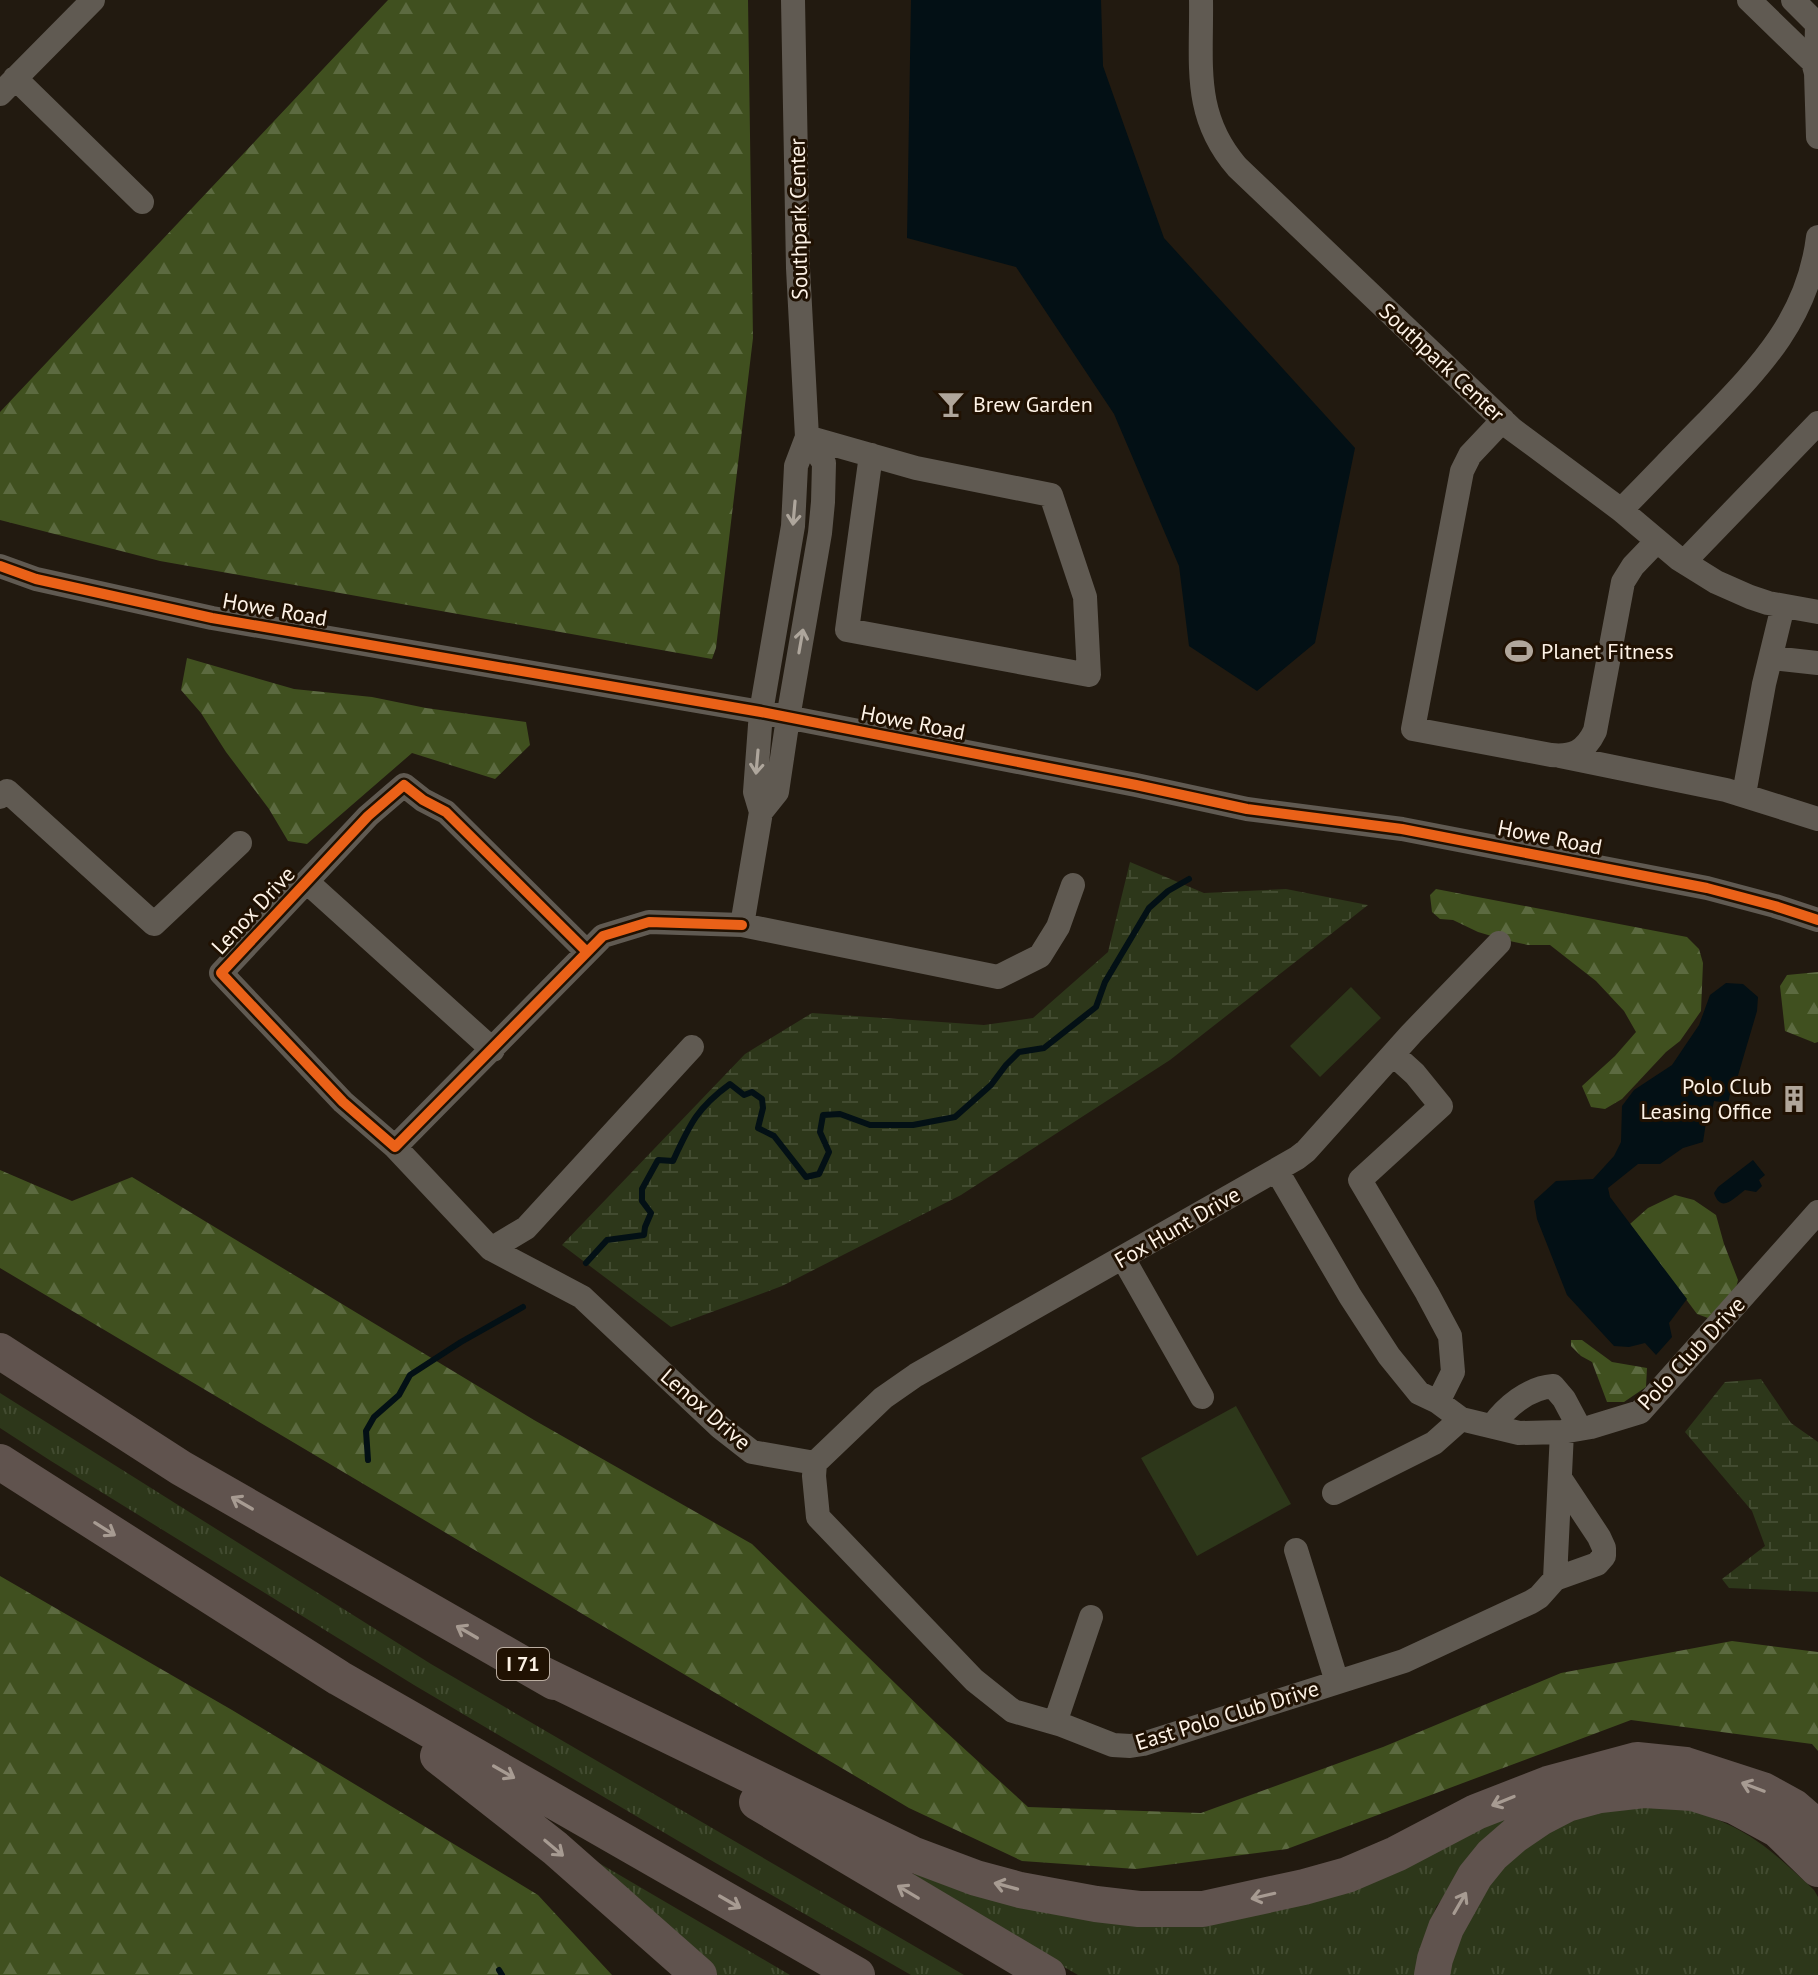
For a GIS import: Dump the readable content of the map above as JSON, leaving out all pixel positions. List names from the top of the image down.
{
  "streets": {
    "highway": ["I 71"],
    "street": [
      "Southpark Center",
      "Howe Road",
      "Lenox Drive",
      "Fox Hunt Drive",
      "Polo Club Drive",
      "East Polo Club Drive"
    ]
  },
  "crossings": [
    ["Southpark Center", "Howe Road"],
    ["Lenox Drive", "Fox Hunt Drive"],
    ["Lenox Drive", "East Polo Club Drive"],
    ["Fox Hunt Drive", "Polo Club Drive"],
    ["Fox Hunt Drive", "East Polo Club Drive"]
  ],
  "places": {
    "bar": ["Brew Garden"],
    "sports": ["Planet Fitness"],
    "building": ["Polo Club Leasing Office"]
  }
}
